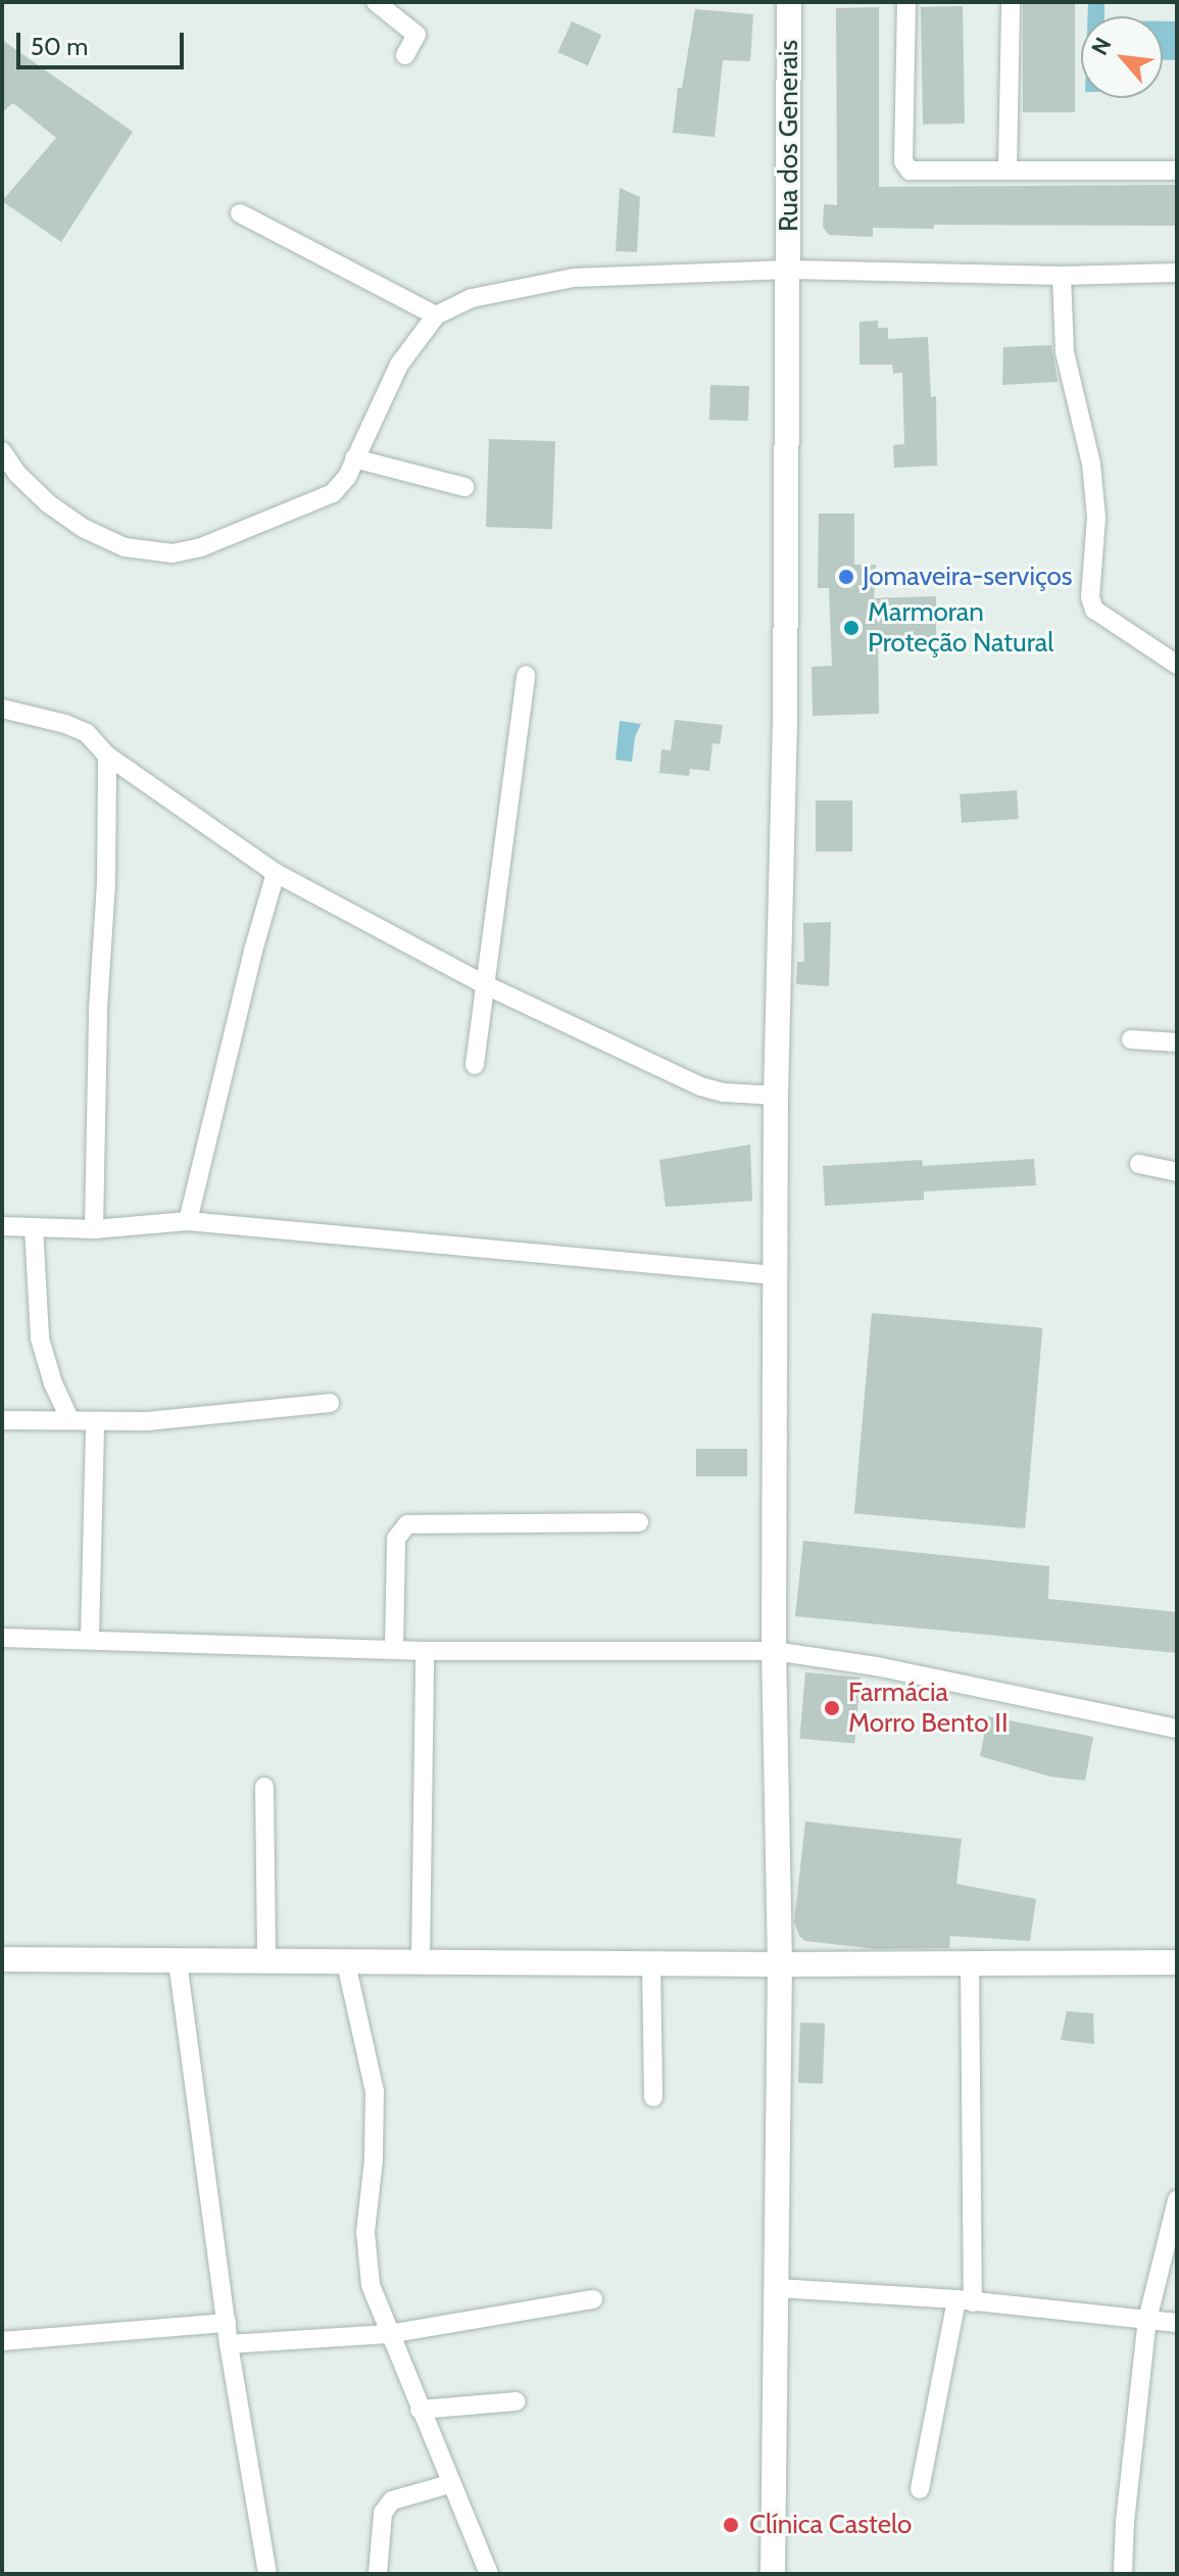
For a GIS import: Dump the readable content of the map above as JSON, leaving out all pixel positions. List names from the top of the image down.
{
  "streets": {
    "street": ["Rua dos Generais"]
  },
  "places": [
    "Jomaveira-serviços",
    "Marmoran Proteção Natural",
    "Farmácia Morro Bento II",
    "Clínica Castelo"
  ],
  "scale_bar": "50 m",
  "north": "top left"
}
